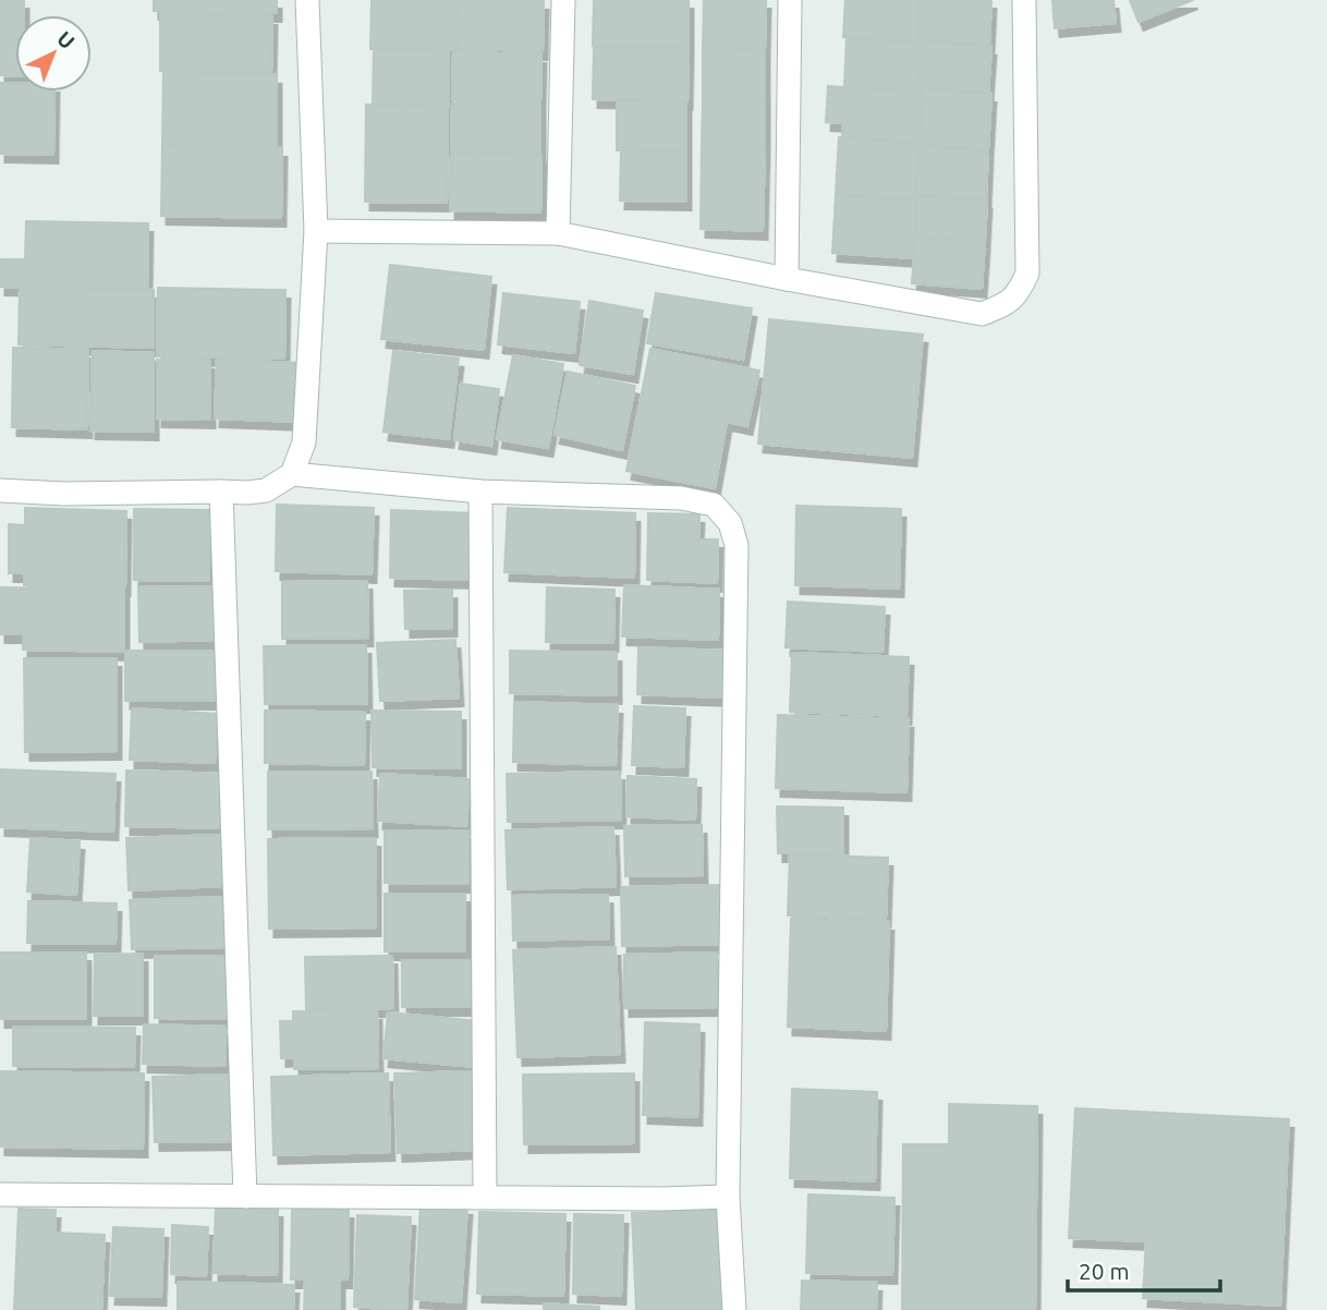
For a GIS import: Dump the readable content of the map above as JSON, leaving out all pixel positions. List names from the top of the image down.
{
  "scale_bar": "20 m",
  "north": "top right"
}
